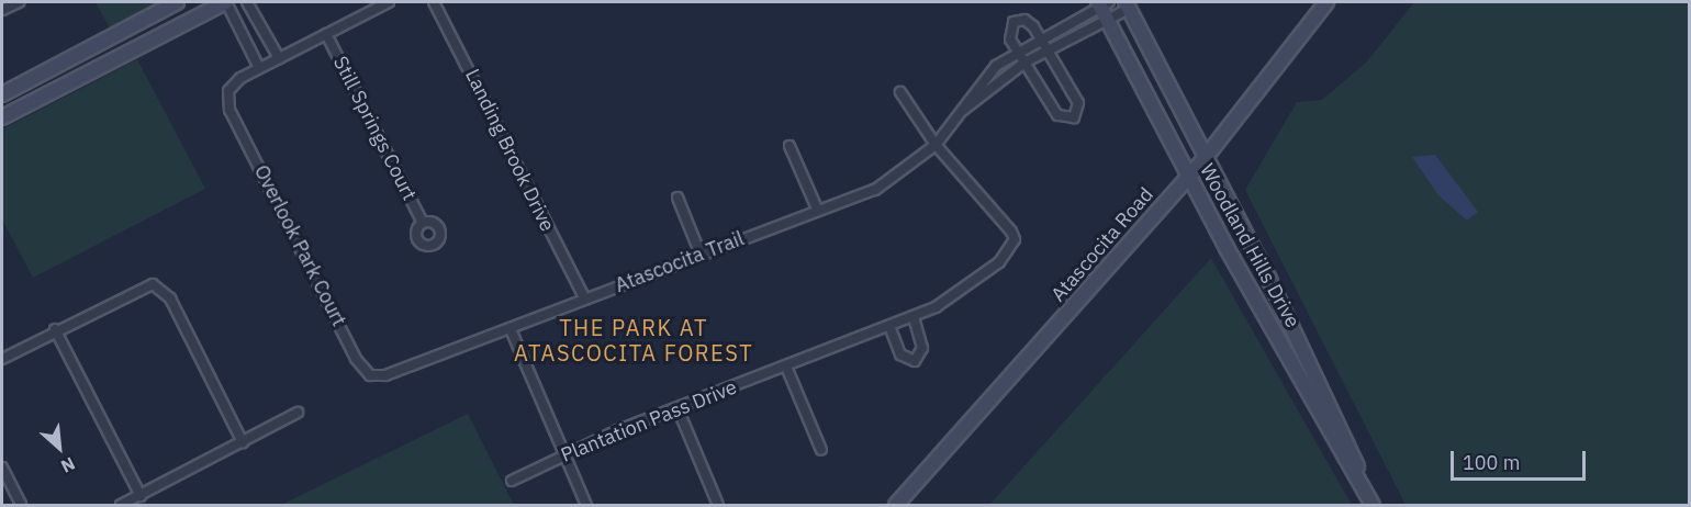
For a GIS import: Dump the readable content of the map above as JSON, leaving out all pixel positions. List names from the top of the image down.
{
  "streets": {
    "main road": ["Atascocita Road", "Woodland Hills Drive"],
    "street": [
      "Still Springs Court",
      "Landing Brook Drive",
      "Overlook Park Court",
      "Atascocita Trail",
      "Plantation Pass Drive"
    ]
  },
  "crossings": [
    ["Landing Brook Drive", "Atascocita Trail"],
    ["Atascocita Road", "Woodland Hills Drive"],
    ["Overlook Park Court", "Atascocita Trail"],
    ["Woodland Hills Drive", "Atascocita Trail"],
    ["Atascocita Trail", "Plantation Pass Drive"]
  ],
  "districts": ["THE PARK AT ATASCOCITA FOREST"],
  "scale_bar": "100 m",
  "north": "bottom right"
}
